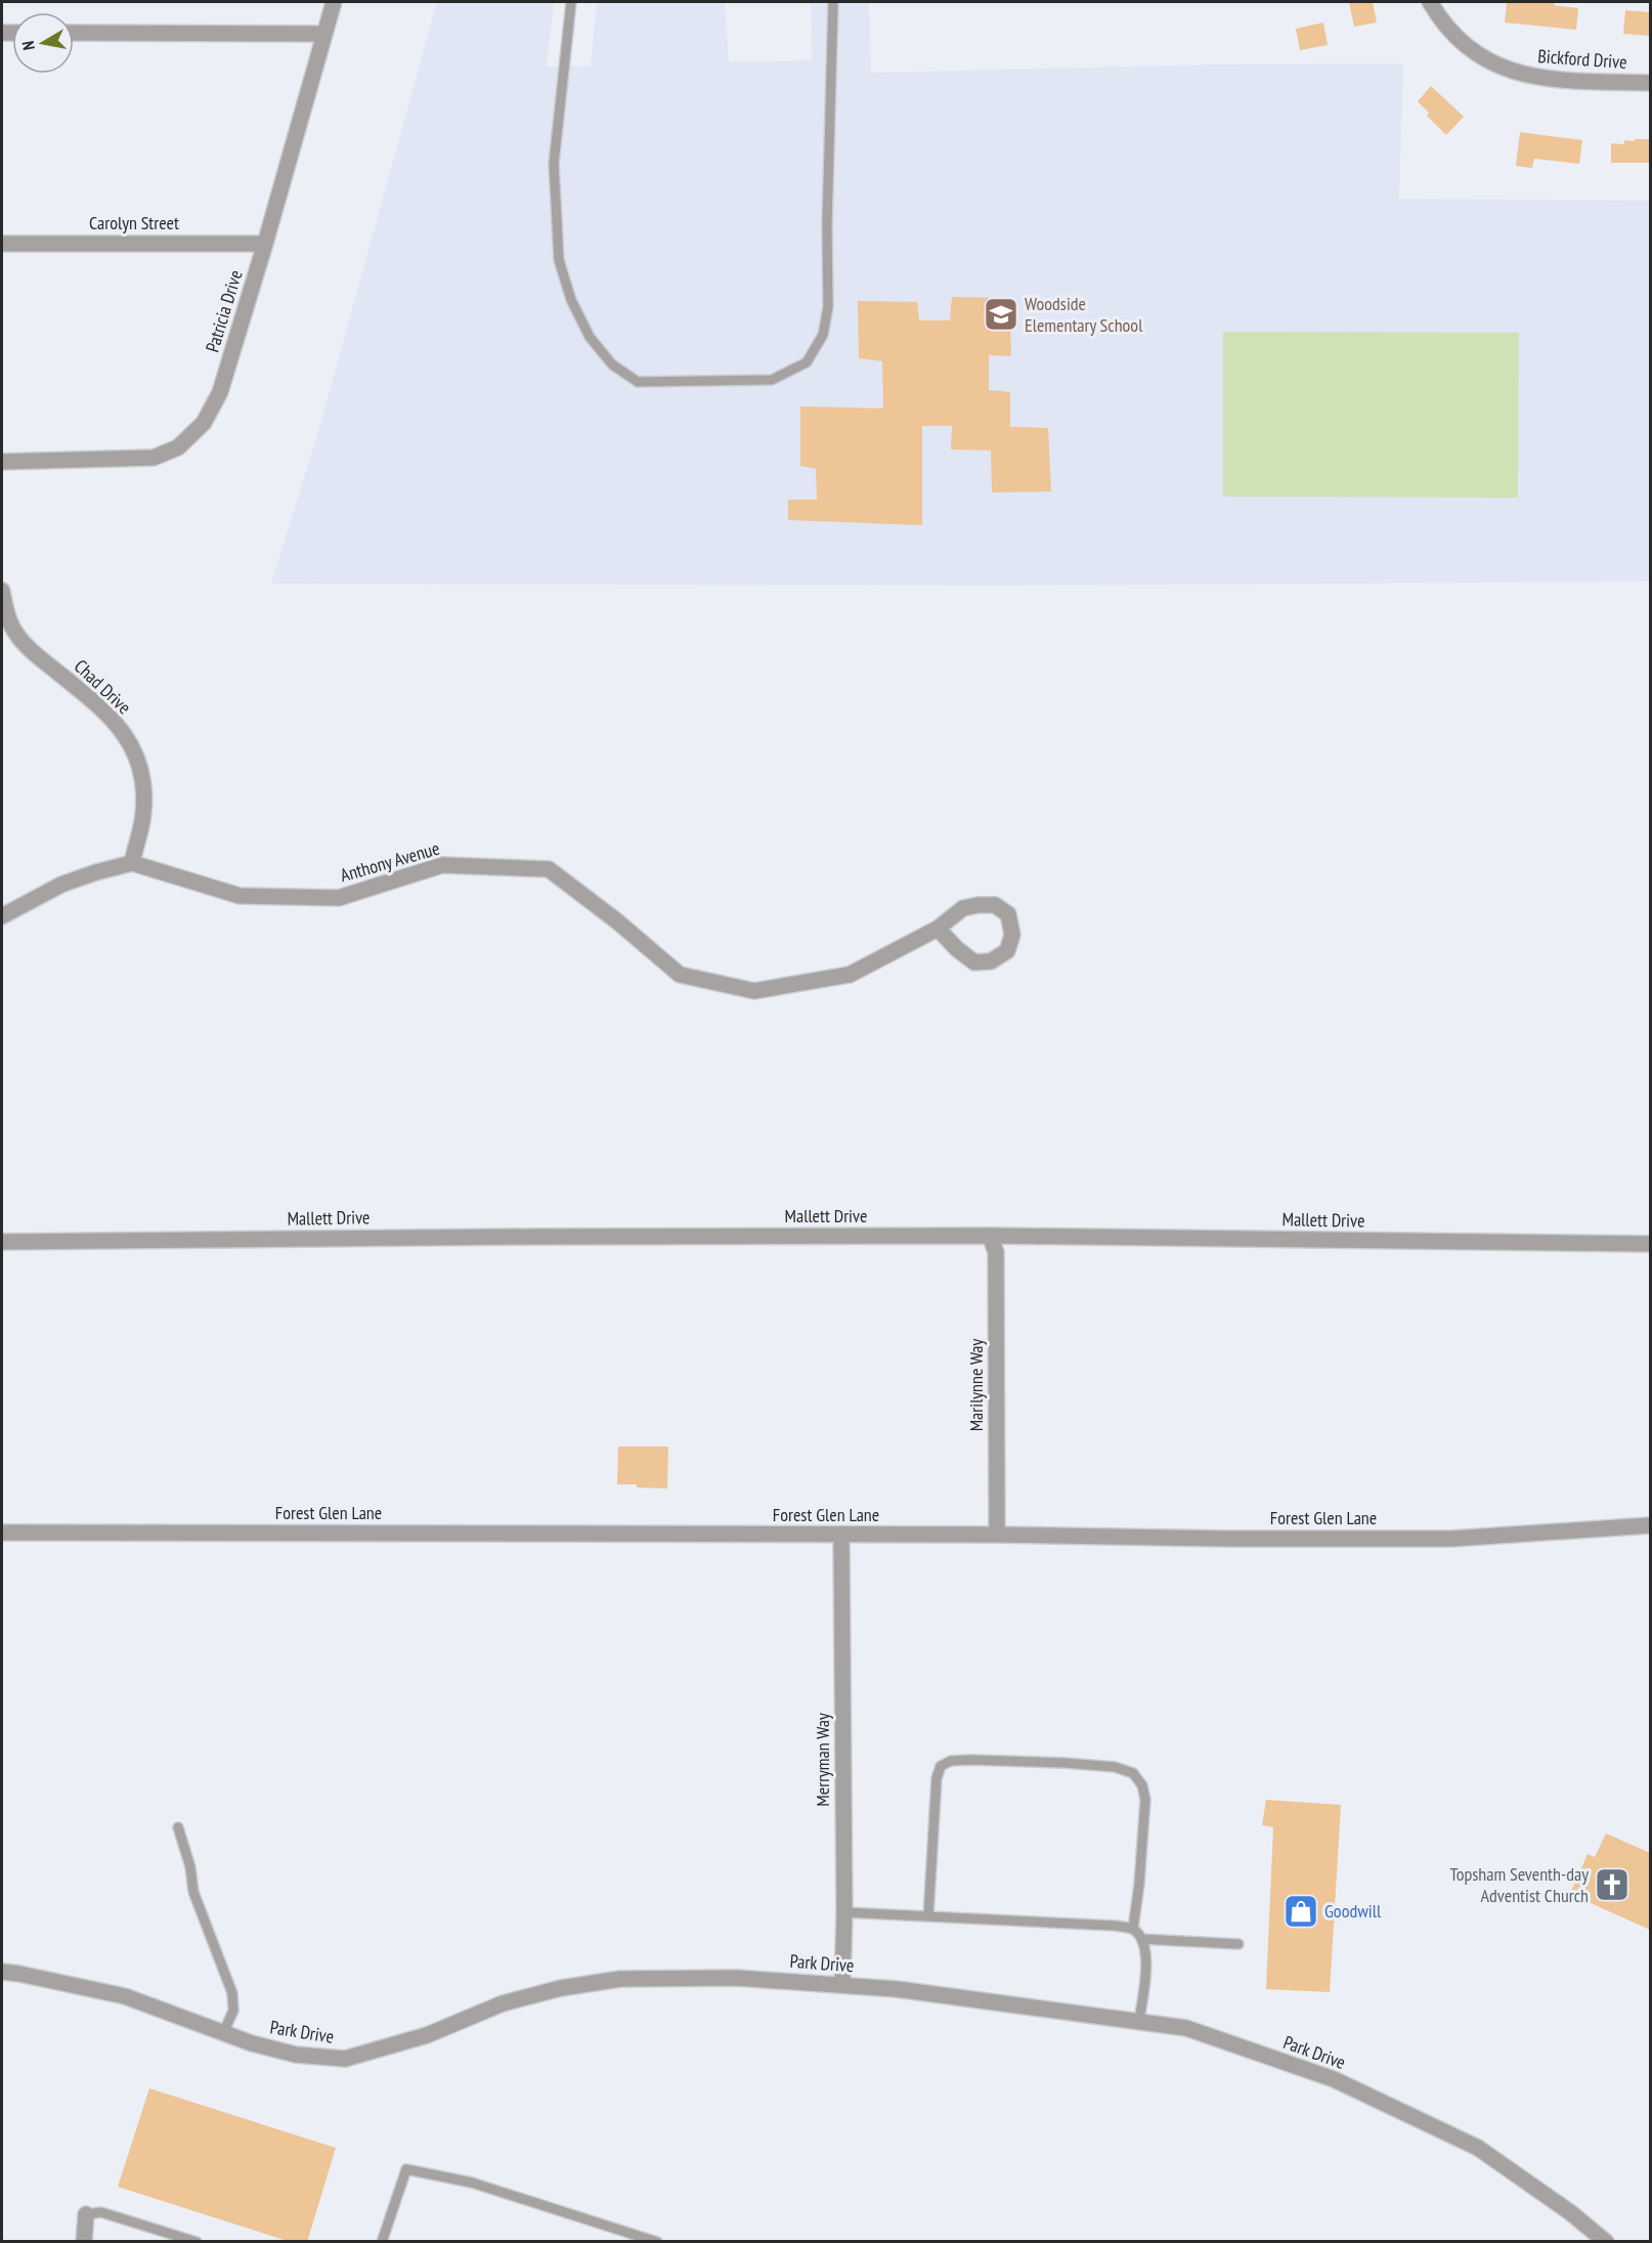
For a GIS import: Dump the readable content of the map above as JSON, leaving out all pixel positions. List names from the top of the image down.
{
  "streets": {
    "street": [
      "Bickford Drive",
      "Carolyn Street",
      "Patricia Drive",
      "Chad Drive",
      "Anthony Avenue",
      "Mallett Drive",
      "Marilynne Way",
      "Forest Glen Lane",
      "Merryman Way",
      "Park Drive"
    ]
  },
  "crossings": [
    ["Carolyn Street", "Patricia Drive"],
    ["Chad Drive", "Anthony Avenue"],
    ["Mallett Drive", "Marilynne Way"],
    ["Marilynne Way", "Forest Glen Lane"],
    ["Forest Glen Lane", "Merryman Way"],
    ["Merryman Way", "Park Drive"]
  ],
  "places": {
    "school or university": ["Woodside Elementary School"],
    "church": ["Topsham Seventh-day Adventist Church"],
    "shop": ["Goodwill"]
  },
  "north": "left"
}
